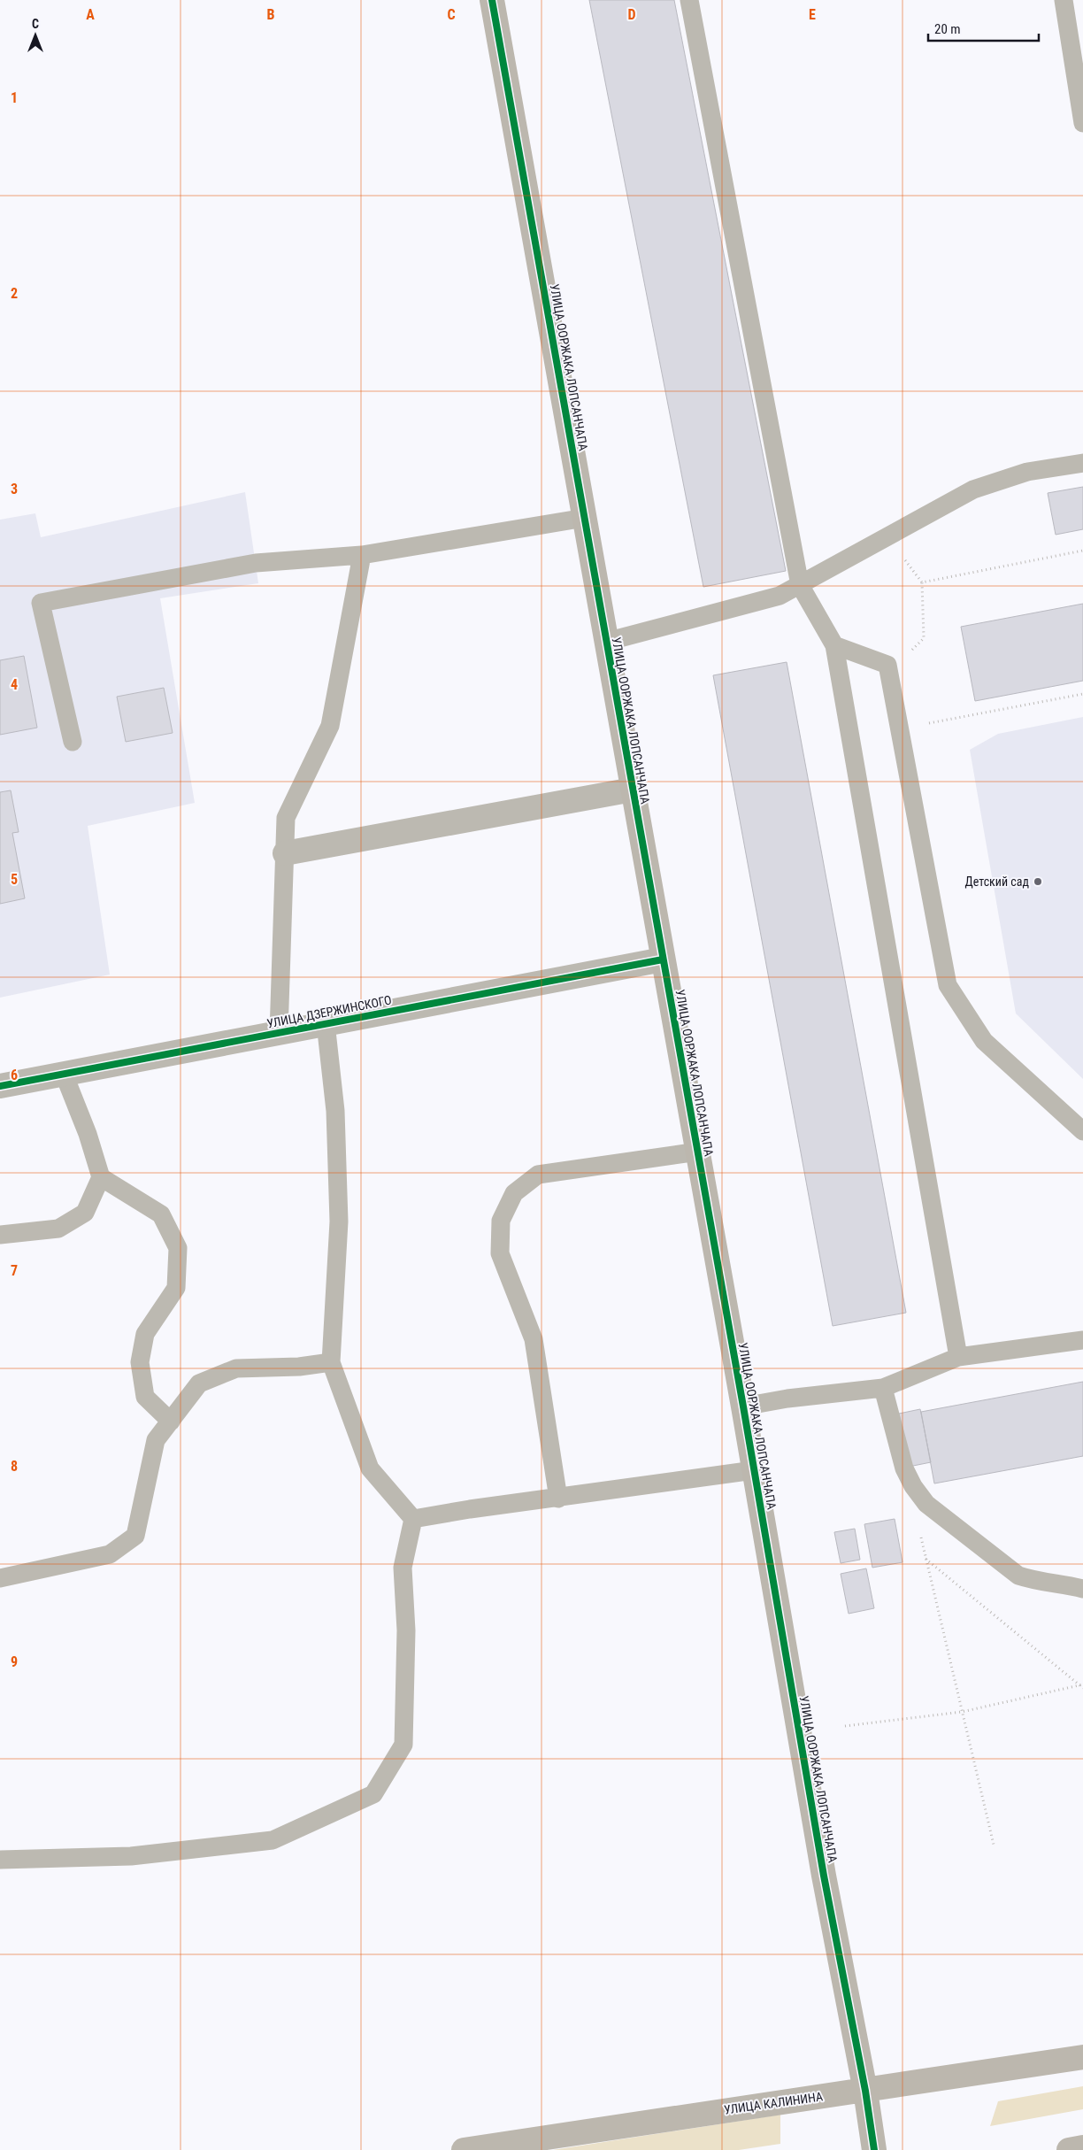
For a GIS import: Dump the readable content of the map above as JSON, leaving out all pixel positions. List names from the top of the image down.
{
  "streets": {
    "street": ["УЛИЦА ООРЖАКА ЛОПСАНЧАПА", "УЛИЦА ДЗЕРЖИНСКОГО", "УЛИЦА КАЛИНИНА"]
  },
  "crossings": [
    ["УЛИЦА ООРЖАКА ЛОПСАНЧАПА", "УЛИЦА ДЗЕРЖИНСКОГО"],
    ["УЛИЦА ООРЖАКА ЛОПСАНЧАПА", "УЛИЦА КАЛИНИНА"]
  ],
  "places": ["Детский сад"],
  "scale_bar": "20 m",
  "north": "top",
  "grid": {
    "columns": [
      "A",
      "B",
      "C",
      "D",
      "E"
    ],
    "rows": [
      "1",
      "2",
      "3",
      "4",
      "5",
      "6",
      "7",
      "8",
      "9"
    ]
  }
}
